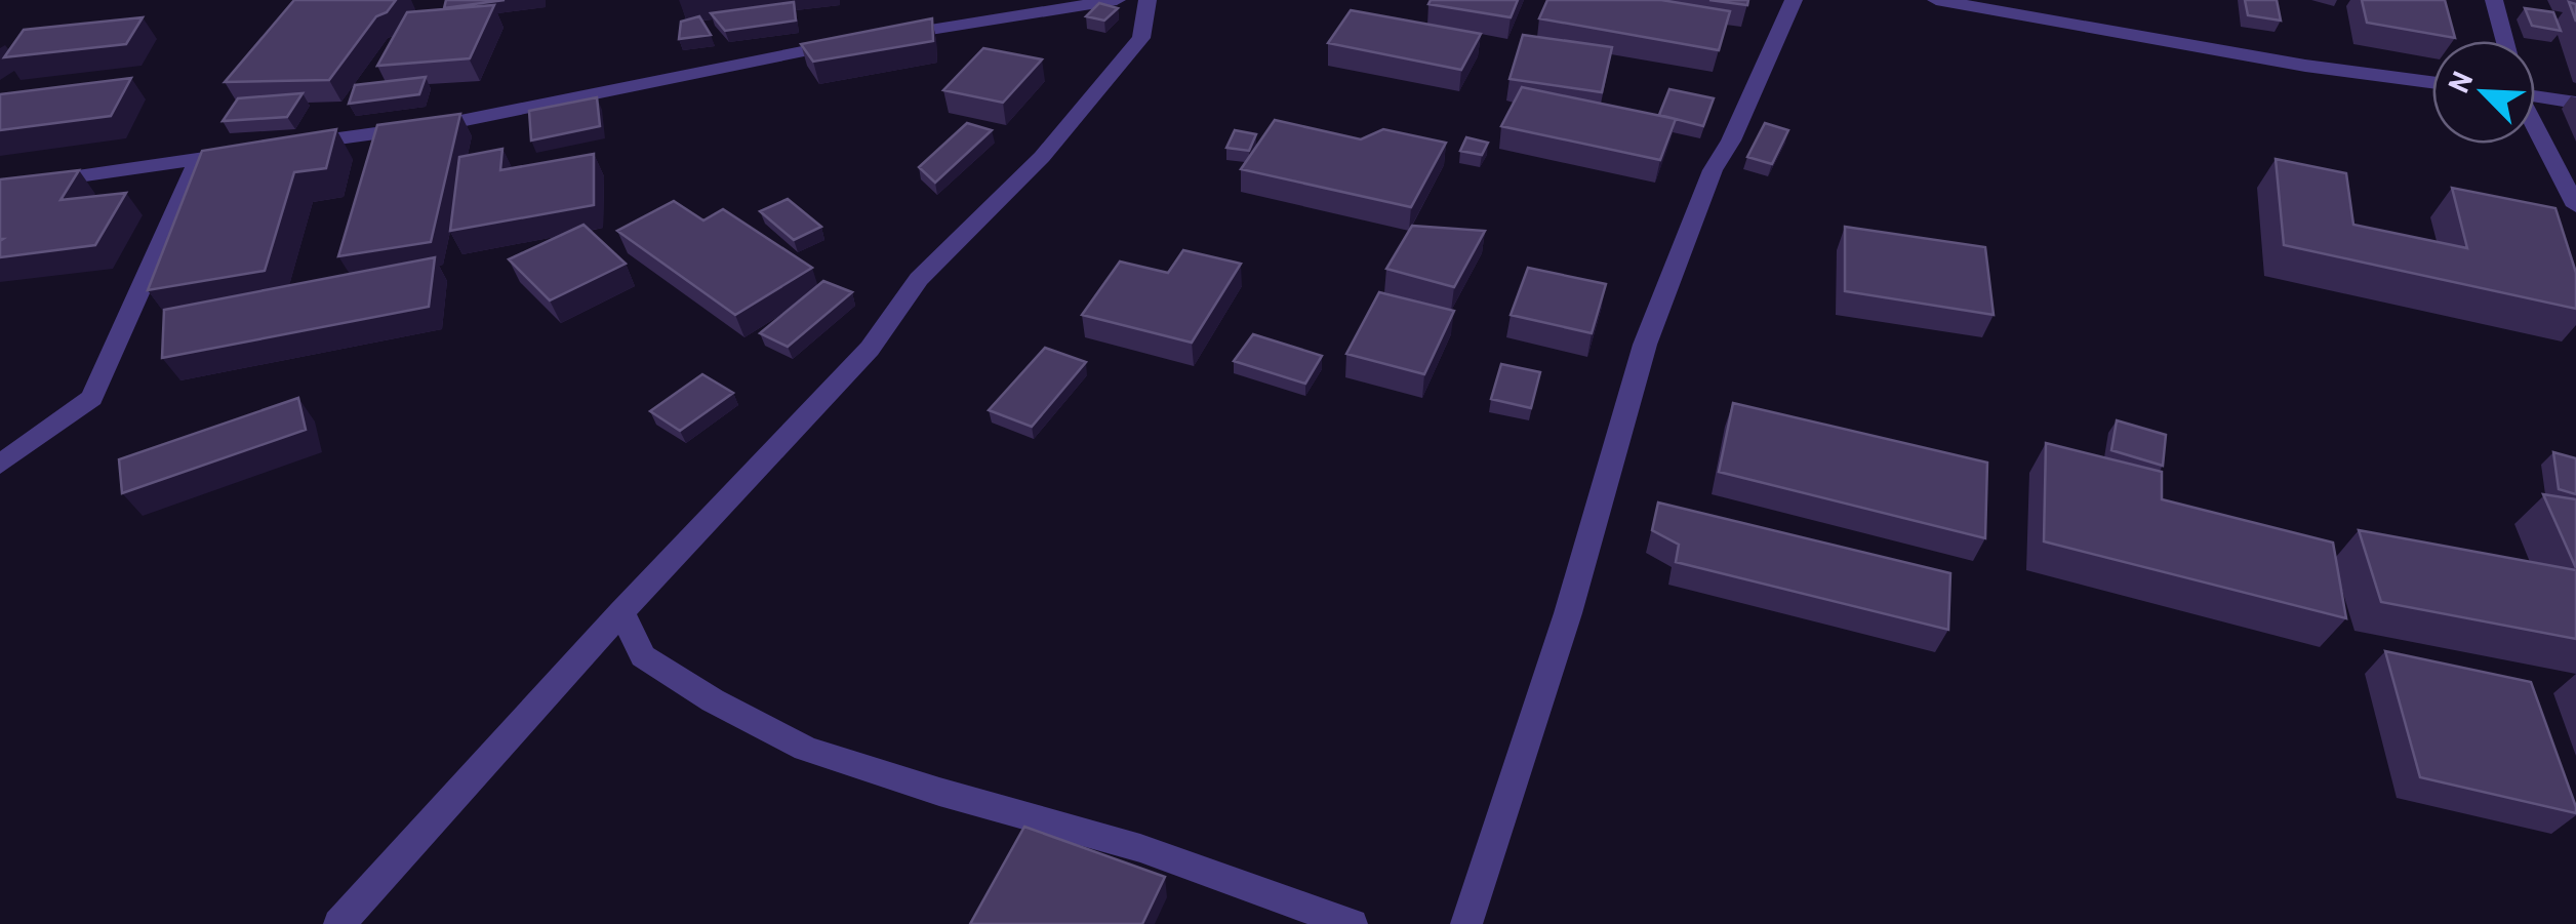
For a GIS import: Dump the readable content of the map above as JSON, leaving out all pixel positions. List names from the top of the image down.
{
  "north": "top left"
}
